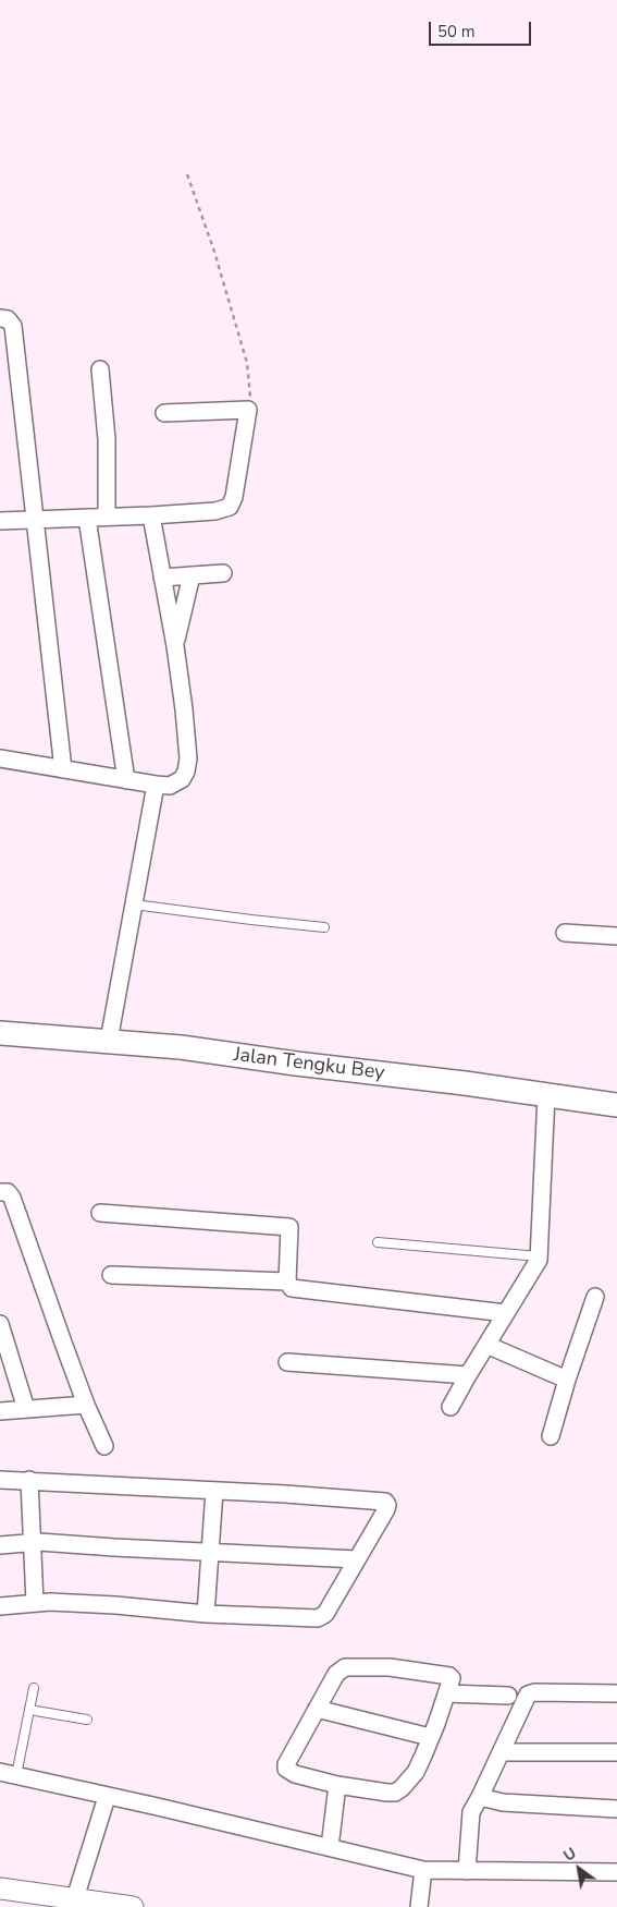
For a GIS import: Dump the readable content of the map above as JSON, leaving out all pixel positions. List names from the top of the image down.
{
  "streets": {
    "main road": ["Jalan Tengku Bey"]
  },
  "scale_bar": "50 m",
  "north": "top left"
}
